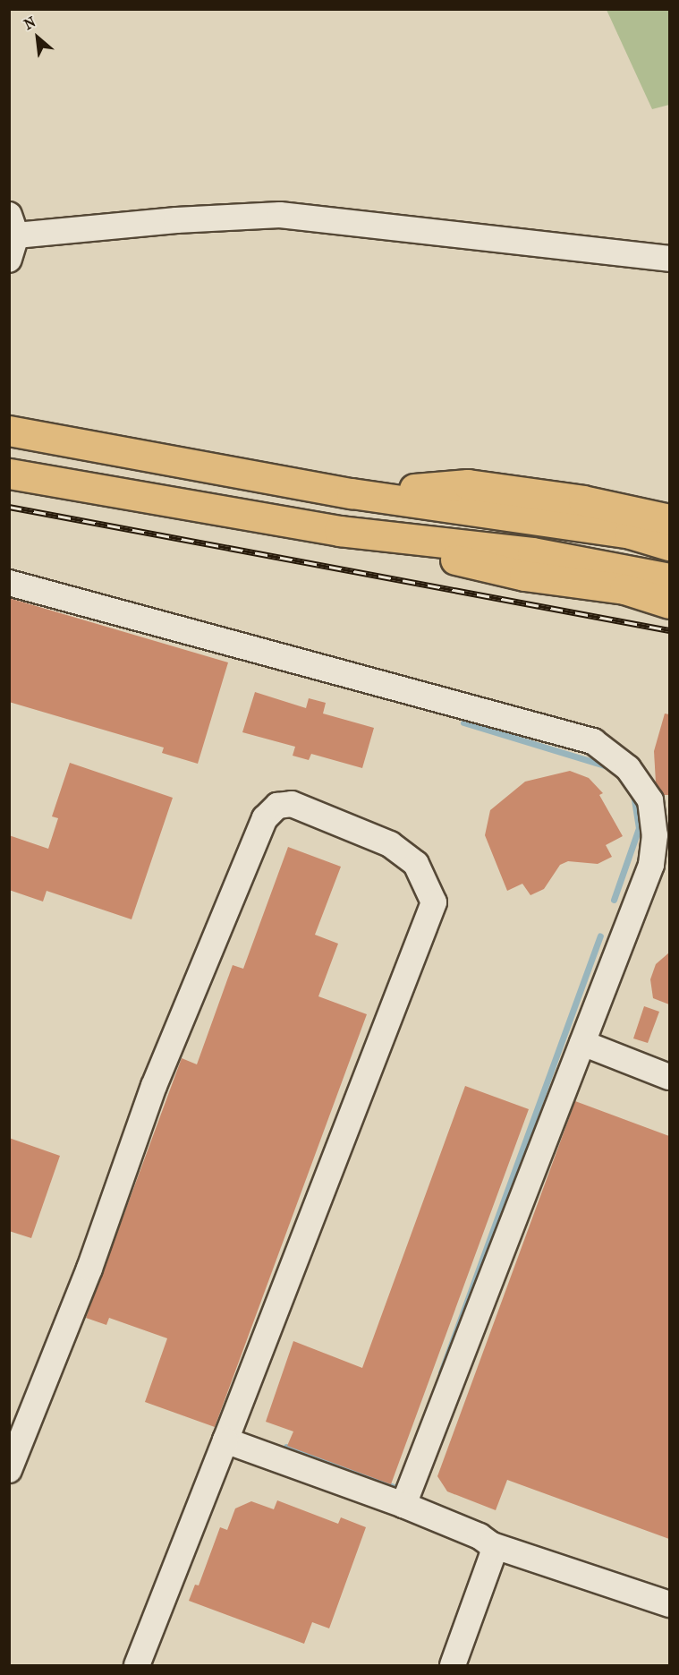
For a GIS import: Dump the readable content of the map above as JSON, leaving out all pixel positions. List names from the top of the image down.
{
  "north": "top left"
}
